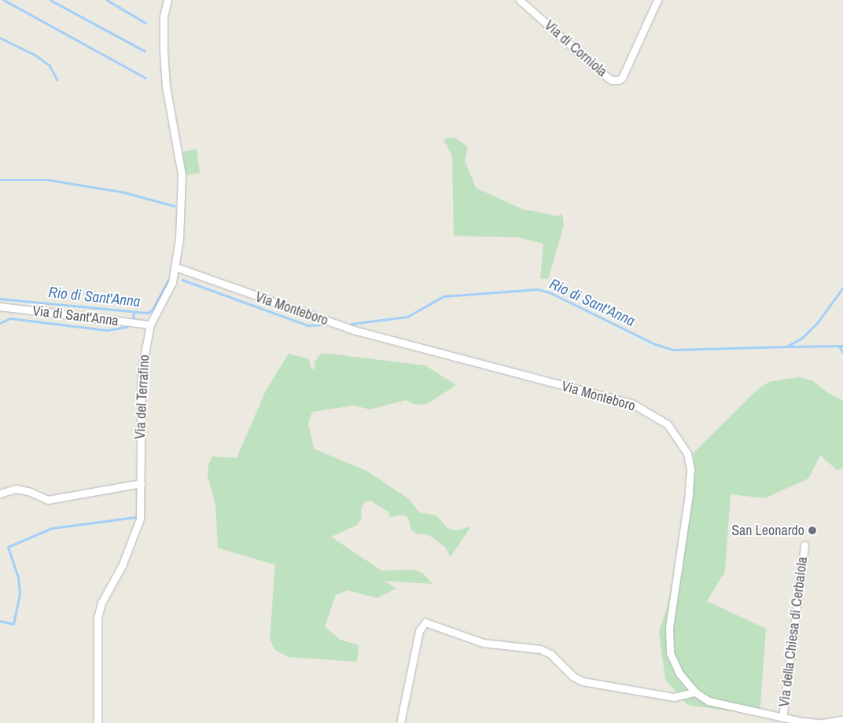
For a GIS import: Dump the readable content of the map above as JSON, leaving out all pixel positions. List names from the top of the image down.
{
  "streets": {
    "street": [
      "Via di Corniola",
      "Via Monteboro",
      "Via di Sant'Anna",
      "Via del Terrafino",
      "Via della Chiesa di Cerbaiola"
    ]
  },
  "crossings": [
    ["Via Monteboro", "Via del Terrafino"],
    ["Via Monteboro", "Via della Chiesa di Cerbaiola"],
    ["Via di Sant'Anna", "Via del Terrafino"]
  ],
  "water": ["Rio di Sant'Anna"],
  "places": ["San Leonardo"]
}
